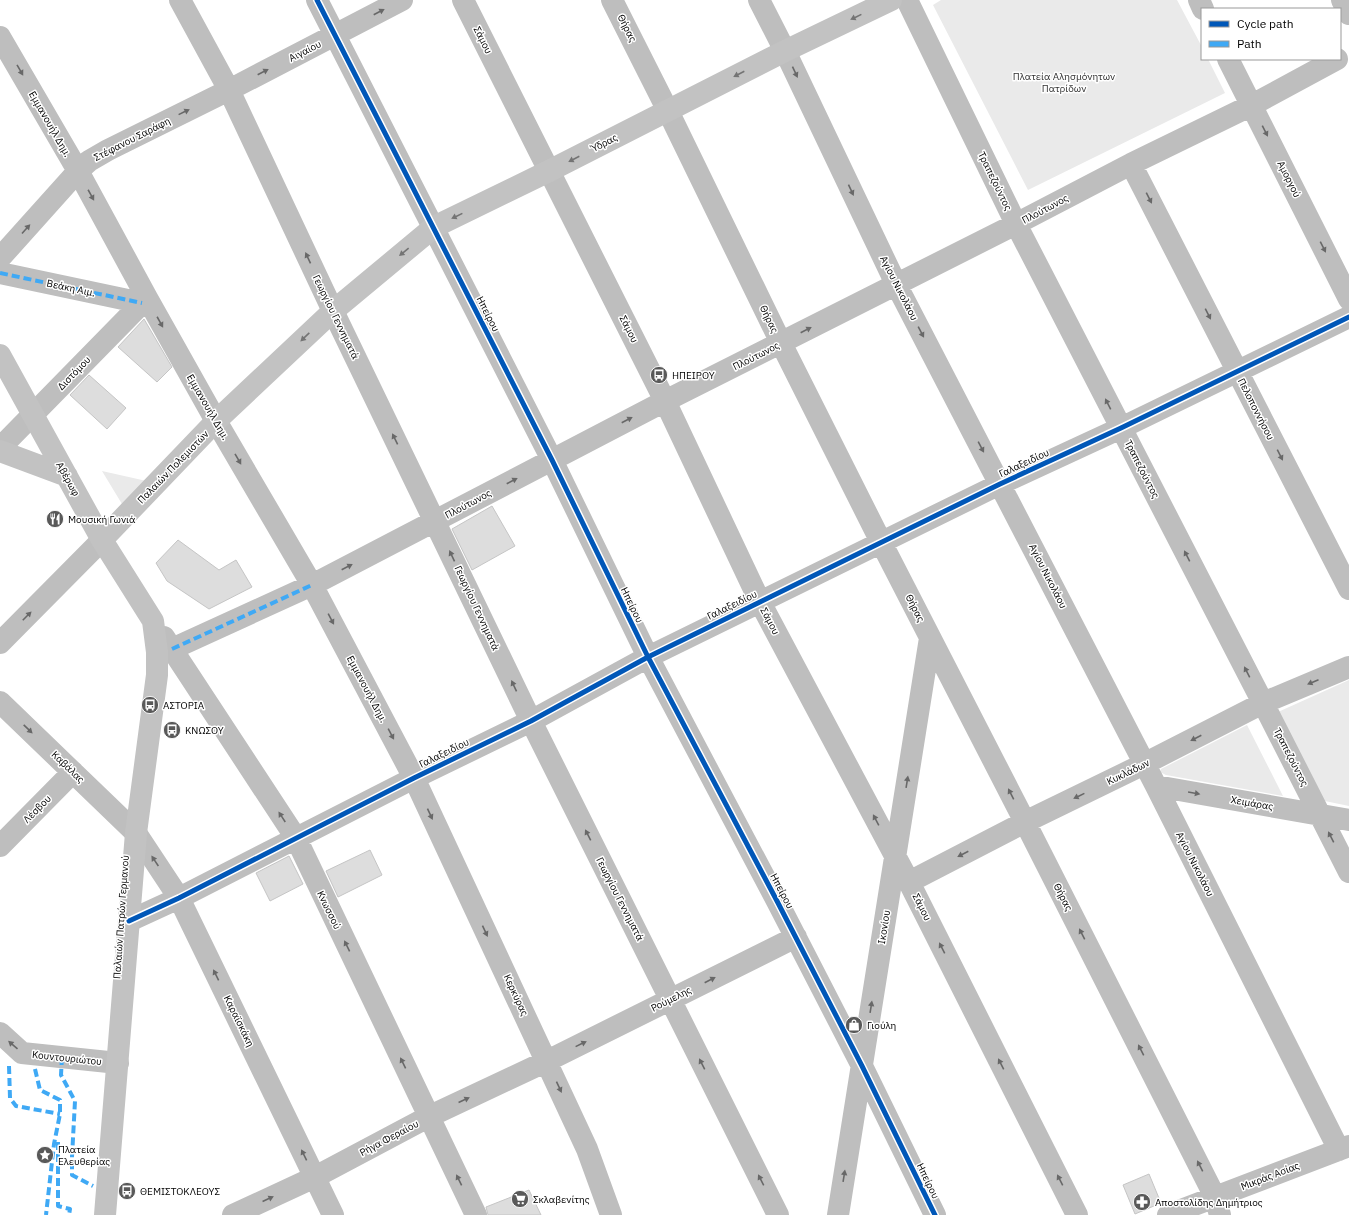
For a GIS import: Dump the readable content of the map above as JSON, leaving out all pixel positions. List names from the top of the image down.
{
  "streets": {
    "street": [
      "Θήρας",
      "Σάμου",
      "Αιγαίου",
      "Εμμανουήλ Δημ.",
      "Στέφανου Σαράφη",
      "Ύδρας",
      "Αμοργού",
      "Τραπεζούντος",
      "Πλούτωνος",
      "Βεάκη Αιμ.",
      "Αγίου Νικολάου",
      "Ηπείρου",
      "Γεωργίου Γεννηματά",
      "Διστόμου",
      "Πελοποννήσου",
      "Γαλαξειδίου",
      "Παλαιών Πολεμιστών",
      "Αβέρωφ",
      "Καβάλας",
      "Κυκλάδων",
      "Χειμάρας",
      "Λέσβου",
      "Κνωσσού",
      "Παλαιών Πατρών Γερμανού",
      "Ικονίου",
      "Κερκύρας",
      "Ρούμελης",
      "Καραϊσκάκη",
      "Κουντουριώτου",
      "Ρήγα Φεραίου",
      "Μικράς Ασίας"
    ]
  },
  "crossings": [
    ["Θήρας", "Ύδρας"],
    ["Θήρας", "Πλούτωνος"],
    ["Θήρας", "Γαλαξειδίου"],
    ["Θήρας", "Κυκλάδων"],
    ["Θήρας", "Ικονίου"],
    ["Θήρας", "Μικράς Ασίας"],
    ["Σάμου", "Ύδρας"],
    ["Σάμου", "Πλούτωνος"],
    ["Σάμου", "Γαλαξειδίου"],
    ["Σάμου", "Κυκλάδων"],
    ["Σάμου", "Ικονίου"],
    ["Αιγαίου", "Στέφανου Σαράφη"],
    ["Αιγαίου", "Ηπείρου"],
    ["Αιγαίου", "Γεωργίου Γεννηματά"],
    ["Εμμανουήλ Δημ.", "Στέφανου Σαράφη"],
    ["Εμμανουήλ Δημ.", "Πλούτωνος"],
    ["Εμμανουήλ Δημ.", "Βεάκη Αιμ."],
    ["Εμμανουήλ Δημ.", "Διστόμου"],
    ["Εμμανουήλ Δημ.", "Γαλαξειδίου"],
    ["Εμμανουήλ Δημ.", "Παλαιών Πολεμιστών"],
    ["Εμμανουήλ Δημ.", "Κερκύρας"],
    ["Στέφανου Σαράφη", "Γεωργίου Γεννηματά"],
    ["Ύδρας", "Αγίου Νικολάου"],
    ["Ύδρας", "Ηπείρου"],
    ["Ύδρας", "Γεωργίου Γεννηματά"],
    ["Ύδρας", "Παλαιών Πολεμιστών"],
    ["Αμοργού", "Πλούτωνος"],
    ["Τραπεζούντος", "Πλούτωνος"],
    ["Τραπεζούντος", "Γαλαξειδίου"],
    ["Τραπεζούντος", "Κυκλάδων"],
    ["Τραπεζούντος", "Χειμάρας"],
    ["Πλούτωνος", "Αγίου Νικολάου"],
    ["Πλούτωνος", "Ηπείρου"],
    ["Πλούτωνος", "Γεωργίου Γεννηματά"],
    ["Πλούτωνος", "Πελοποννήσου"],
    ["Πλούτωνος", "Κνωσσού"],
    ["Βεάκη Αιμ.", "Διστόμου"],
    ["Αγίου Νικολάου", "Γαλαξειδίου"],
    ["Αγίου Νικολάου", "Κυκλάδων"],
    ["Αγίου Νικολάου", "Χειμάρας"],
    ["Αγίου Νικολάου", "Μικράς Ασίας"],
    ["Ηπείρου", "Γαλαξειδίου"],
    ["Ηπείρου", "Ικονίου"],
    ["Ηπείρου", "Ρούμελης"],
    ["Γεωργίου Γεννηματά", "Γαλαξειδίου"],
    ["Γεωργίου Γεννηματά", "Παλαιών Πολεμιστών"],
    ["Γεωργίου Γεννηματά", "Ρούμελης"],
    ["Διστόμου", "Αβέρωφ"],
    ["Πελοποννήσου", "Γαλαξειδίου"],
    ["Γαλαξειδίου", "Κνωσσού"],
    ["Γαλαξειδίου", "Παλαιών Πατρών Γερμανού"],
    ["Γαλαξειδίου", "Κερκύρας"],
    ["Γαλαξειδίου", "Καραϊσκάκη"],
    ["Παλαιών Πολεμιστών", "Αβέρωφ"],
    ["Αβέρωφ", "Κνωσσού"],
    ["Αβέρωφ", "Παλαιών Πατρών Γερμανού"],
    ["Καβάλας", "Λέσβου"],
    ["Καβάλας", "Παλαιών Πατρών Γερμανού"],
    ["Καβάλας", "Καραϊσκάκη"],
    ["Κνωσσού", "Παλαιών Πατρών Γερμανού"],
    ["Κνωσσού", "Ρήγα Φεραίου"],
    ["Παλαιών Πατρών Γερμανού", "Καραϊσκάκη"],
    ["Παλαιών Πατρών Γερμανού", "Κουντουριώτου"],
    ["Κερκύρας", "Ρούμελης"],
    ["Κερκύρας", "Ρήγα Φεραίου"],
    ["Ρούμελης", "Ρήγα Φεραίου"],
    ["Καραϊσκάκη", "Ρήγα Φεραίου"]
  ],
  "one_way": [
    "Θήρας",
    "Σάμου",
    "Αιγαίου",
    "Εμμανουήλ Δημ.",
    "Στέφανου Σαράφη",
    "Ύδρας",
    "Αμοργού",
    "Τραπεζούντος",
    "Πλούτωνος",
    "Αγίου Νικολάου",
    "Γεωργίου Γεννηματά",
    "Πελοποννήσου",
    "Καβάλας",
    "Κυκλάδων",
    "Χειμάρας",
    "Κνωσσού",
    "Ικονίου",
    "Κερκύρας",
    "Ρούμελης",
    "Καραϊσκάκη",
    "Κουντουριώτου",
    "Ρήγα Φεραίου"
  ],
  "parks": ["Πλατεία Αλησμόνητων Πατρίδων"],
  "places": {
    "bus stop": [
      "ΗΠΕΙΡΟΥ",
      "ΑΣΤΟΡΙΑ",
      "ΚΝΩΣΟΥ",
      "ΘΕΜΙΣΤΟΚΛΕΟΥΣ"
    ],
    "restaurant": ["Μουσική Γωνιά"],
    "shop": ["Γιούλη"],
    "place": ["Πλατεία Ελευθερίας"],
    "supermarket": ["Σκλαβενίτης"],
    "pharmacy": ["Αποστολίδης Δημήτριος"]
  },
  "legend": ["Cycle path", "Path"]
}
